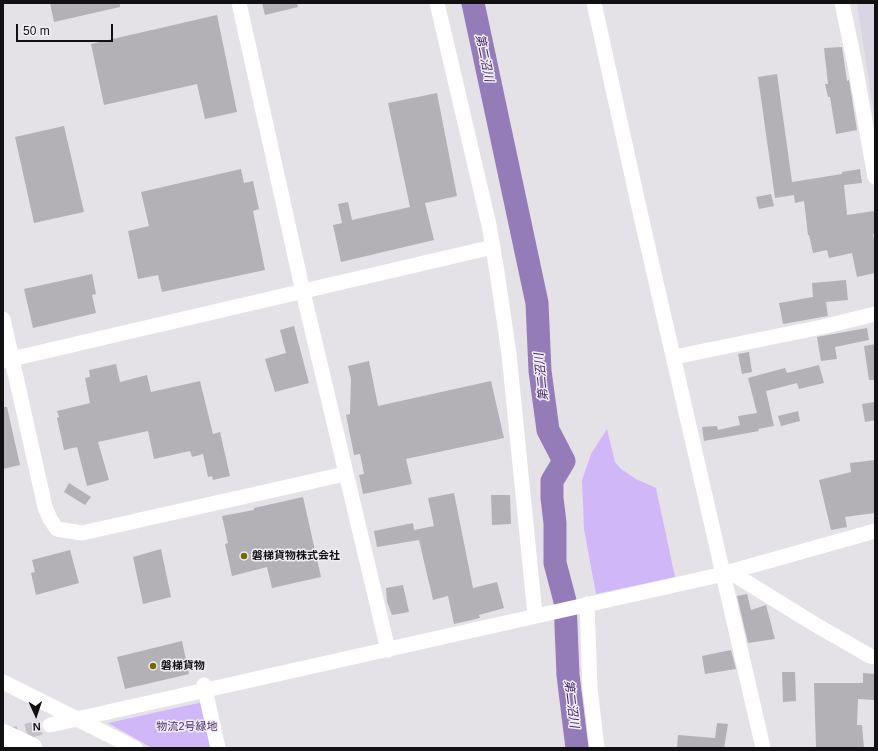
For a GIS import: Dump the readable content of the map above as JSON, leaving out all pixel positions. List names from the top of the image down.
{
  "water": ["第二沼川"],
  "parks": ["物流2号緑地"],
  "places": ["磐梯貨物株式会社", "磐梯貨物"],
  "scale_bar": "50 m",
  "north": "bottom"
}
